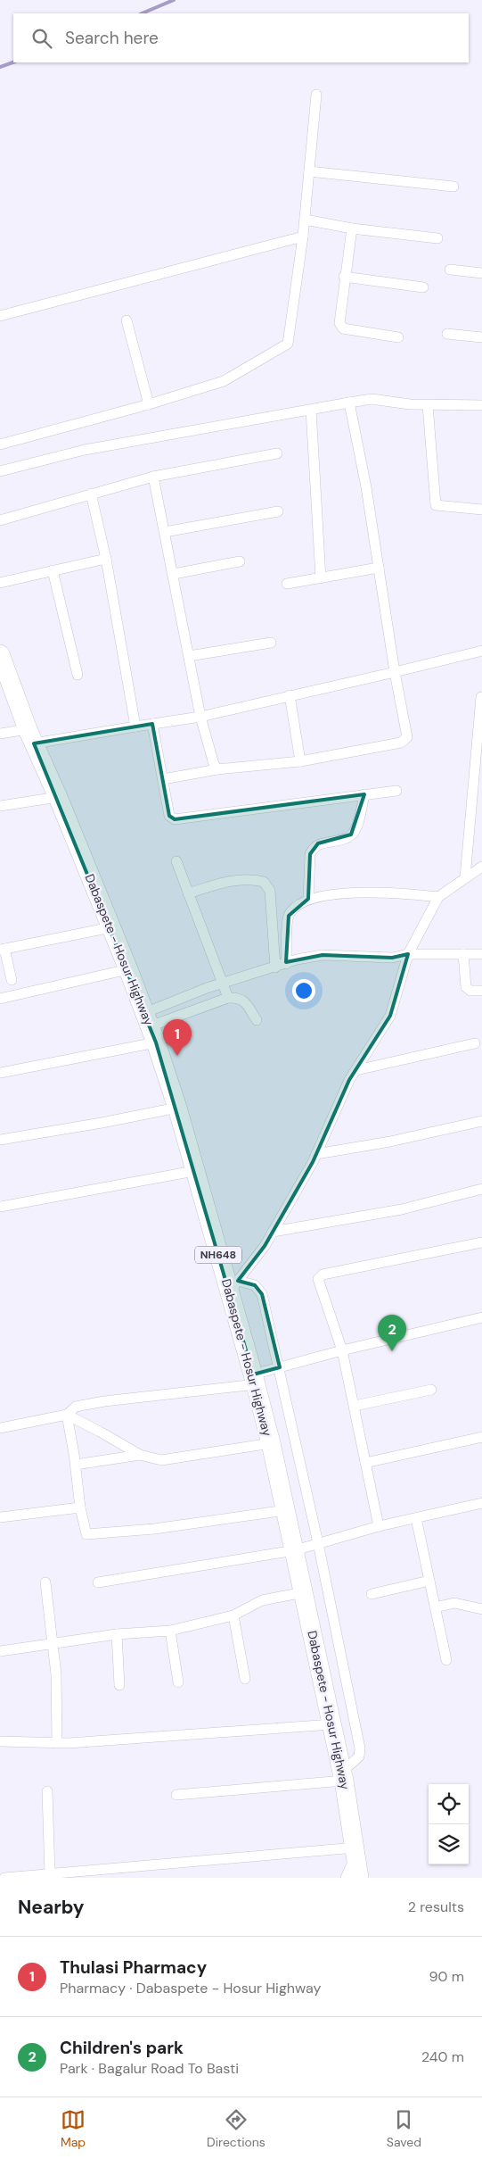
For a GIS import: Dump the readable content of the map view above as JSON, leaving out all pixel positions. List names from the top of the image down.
{
  "streets": {
    "highway": ["Dabaspete - Hosur Highway", "NH648"]
  },
  "page": {
    "search": "Search here",
    "pins": ["1", "2"],
    "heading": ["Nearby", "2 results"],
    "list": [
      {
        "mark": "1",
        "name": "Thulasi Pharmacy",
        "note": "Pharmacy · Dabaspete - Hosur Highway",
        "value": "90 m"
      },
      {
        "mark": "2",
        "name": "Children's park",
        "note": "Park · Bagalur Road To Basti",
        "value": "240 m"
      }
    ],
    "nav": ["Map", "Directions", "Saved"]
  }
}
